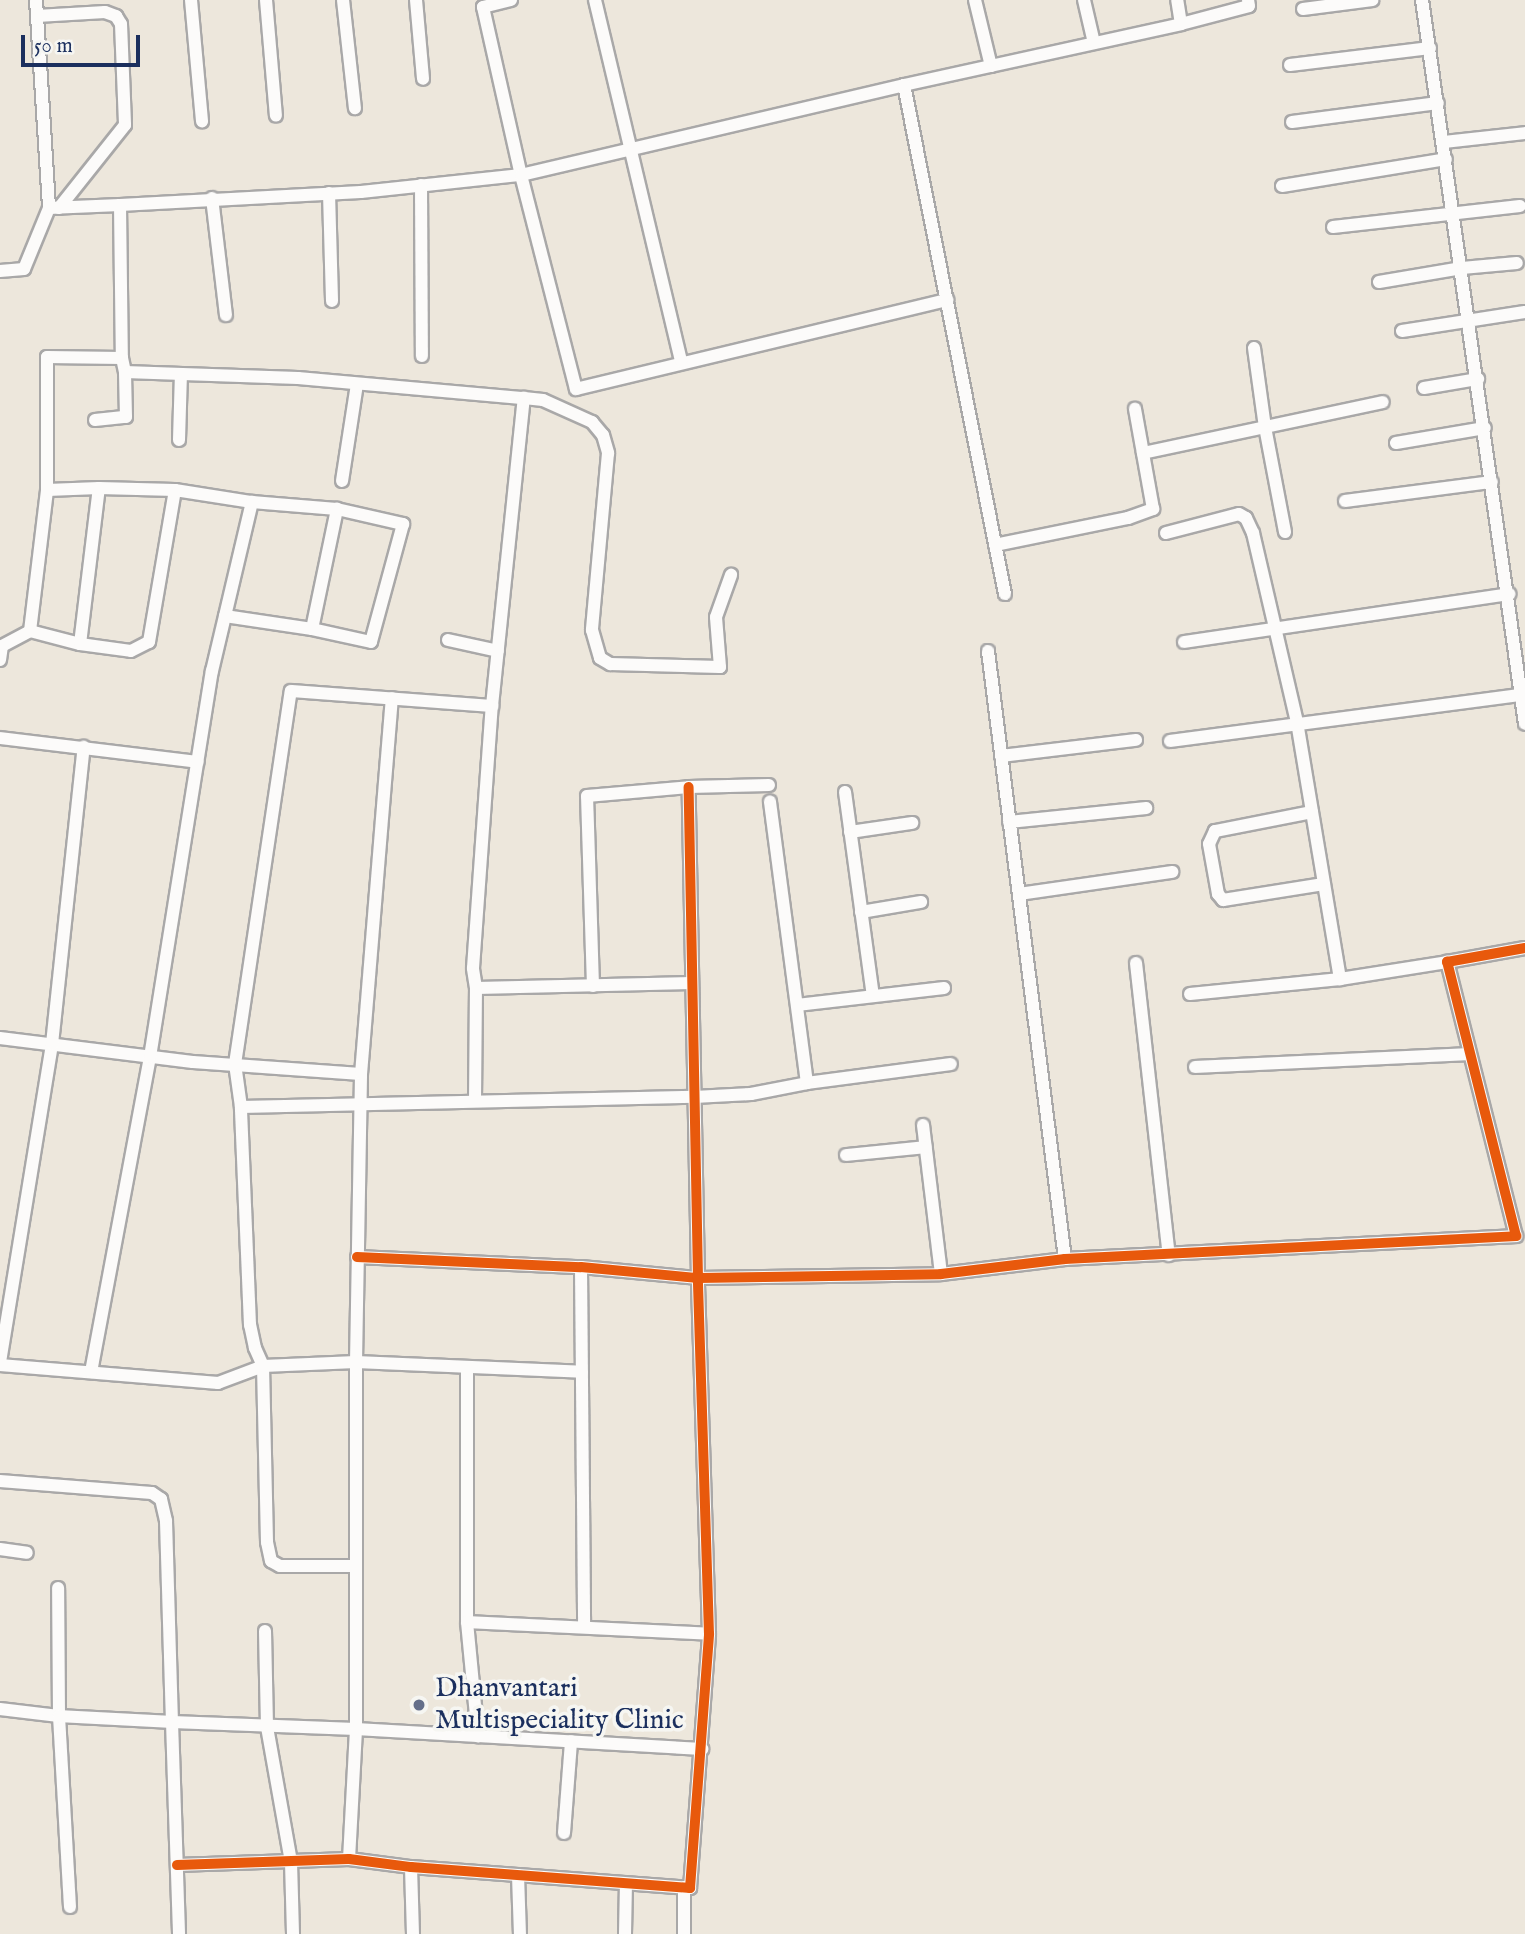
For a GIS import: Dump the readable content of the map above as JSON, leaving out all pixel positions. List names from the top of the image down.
{
  "places": ["Dhanvantari Multispeciality Clinic"],
  "scale_bar": "50 m"
}
